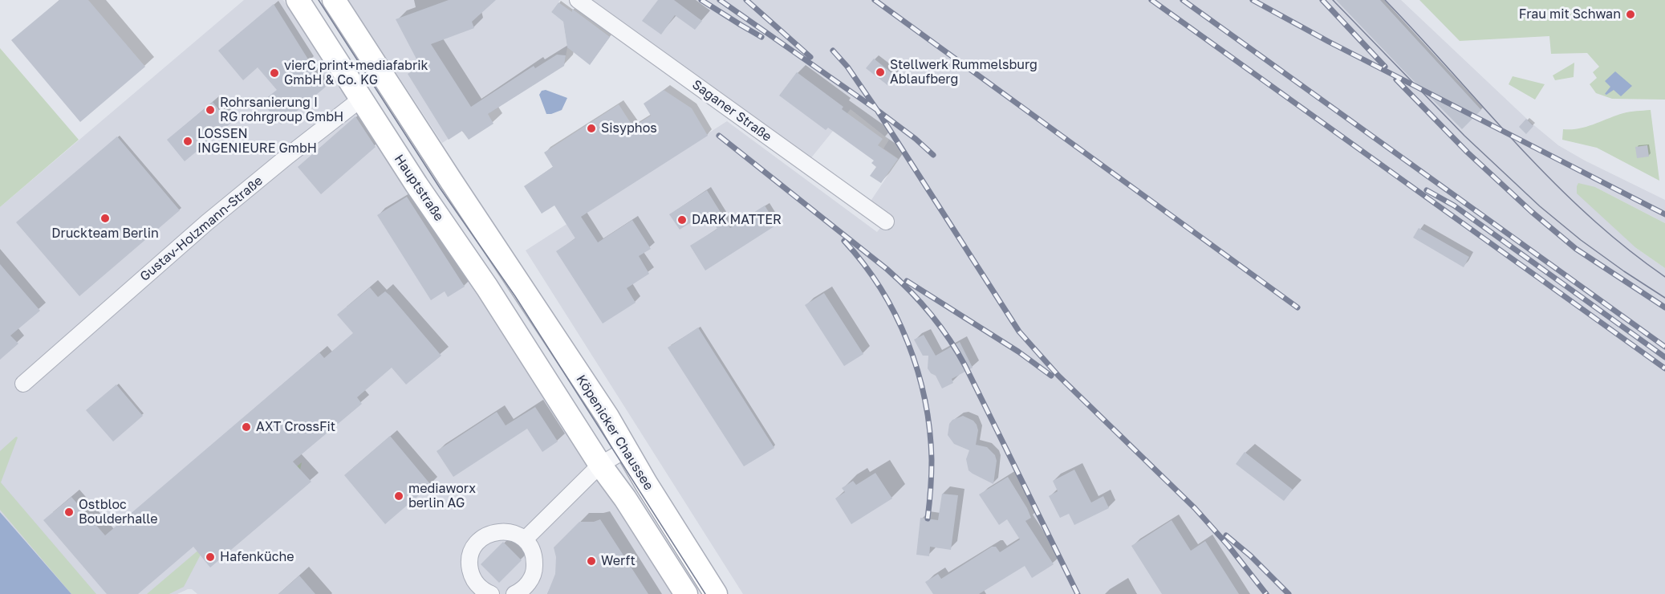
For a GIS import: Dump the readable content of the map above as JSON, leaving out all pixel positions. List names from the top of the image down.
{
  "streets": {
    "main road": ["Hauptstraße", "Gustav-Holzmann-Straße", "Köpenicker Chaussee"],
    "street": ["Saganer Straße"]
  },
  "crossings": [
    ["Hauptstraße", "Gustav-Holzmann-Straße"],
    ["Hauptstraße", "Köpenicker Chaussee"],
    ["Gustav-Holzmann-Straße", "Köpenicker Chaussee"]
  ],
  "places": [
    "Frau mit Schwan",
    "Stellwerk Rummelsburg Ablaufberg",
    "vierC print+mediafabrik GmbH & Co. KG",
    "Rohrsanierung I RG rohrgroup GmbH",
    "Sisyphos",
    "LOSSEN INGENIEURE GmbH",
    "Druckteam Berlin",
    "DARK MATTER",
    "AXT CrossFit",
    "mediaworx berlin AG",
    "Ostbloc Boulderhalle",
    "Hafenküche",
    "Werft"
  ]
}
